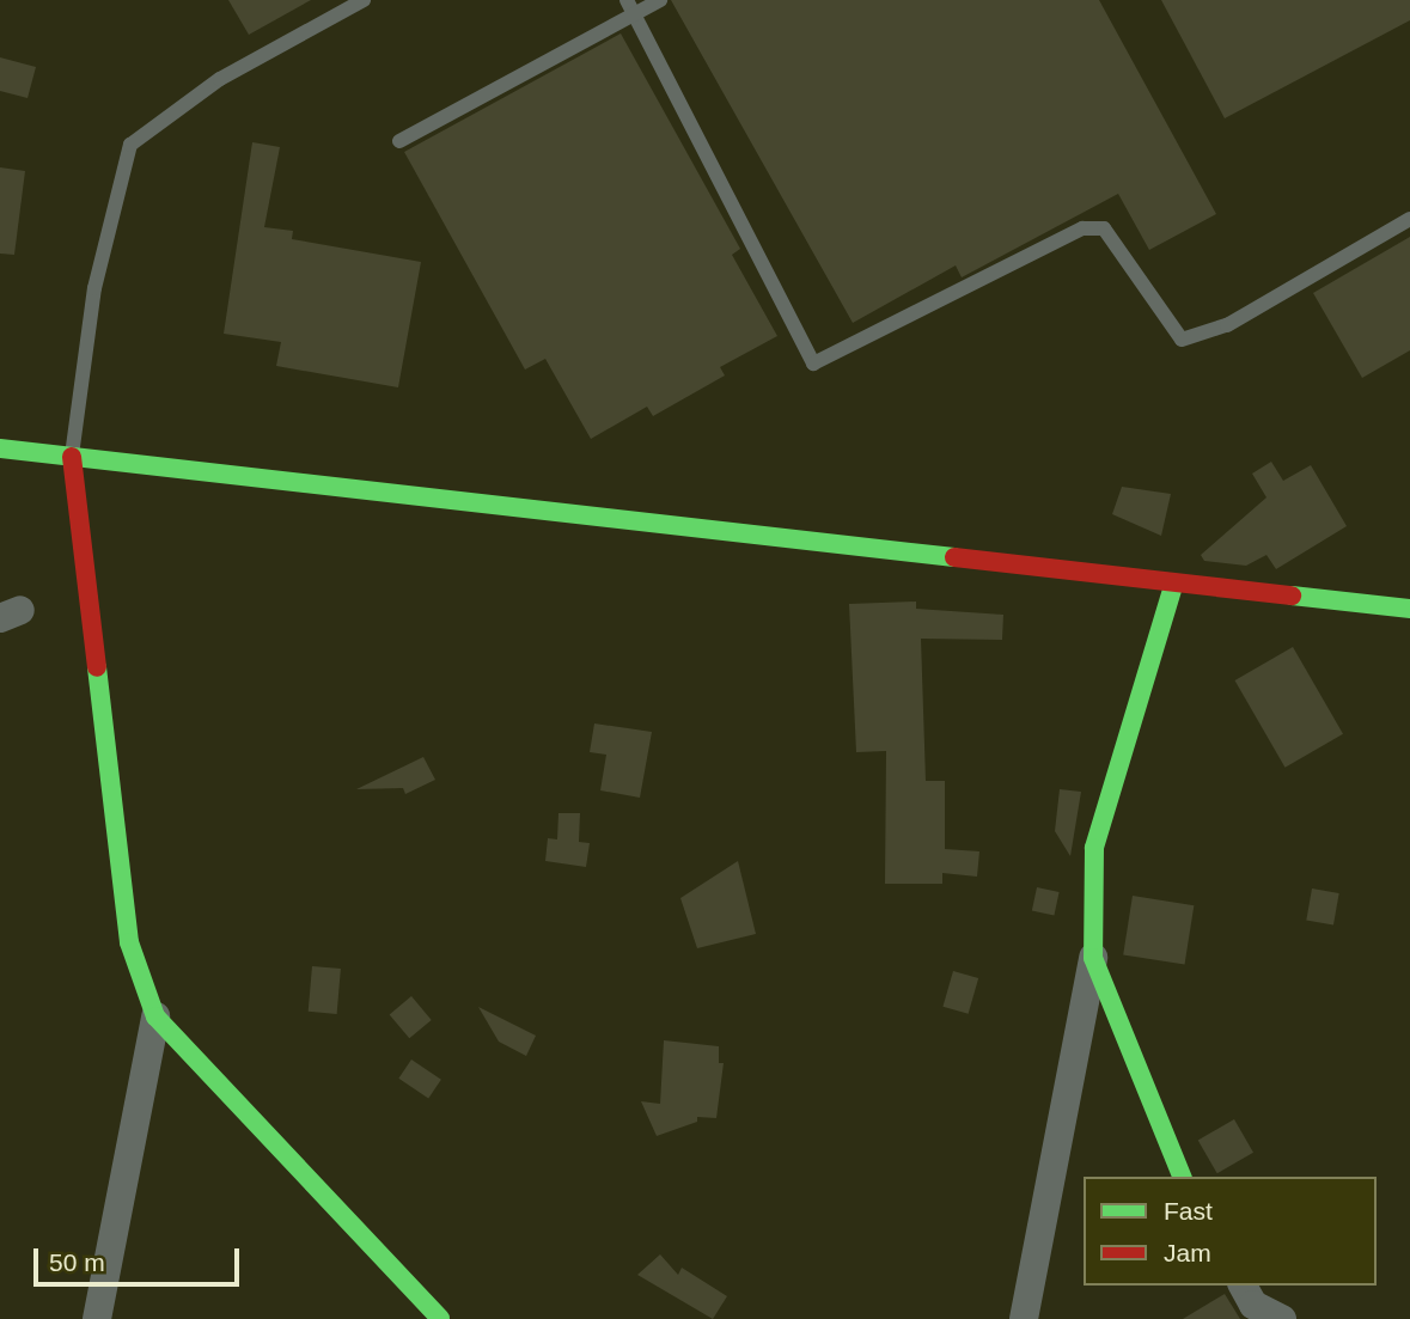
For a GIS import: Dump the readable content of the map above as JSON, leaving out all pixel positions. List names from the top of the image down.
{
  "legend": ["Fast", "Jam"],
  "scale_bar": "50 m"
}
